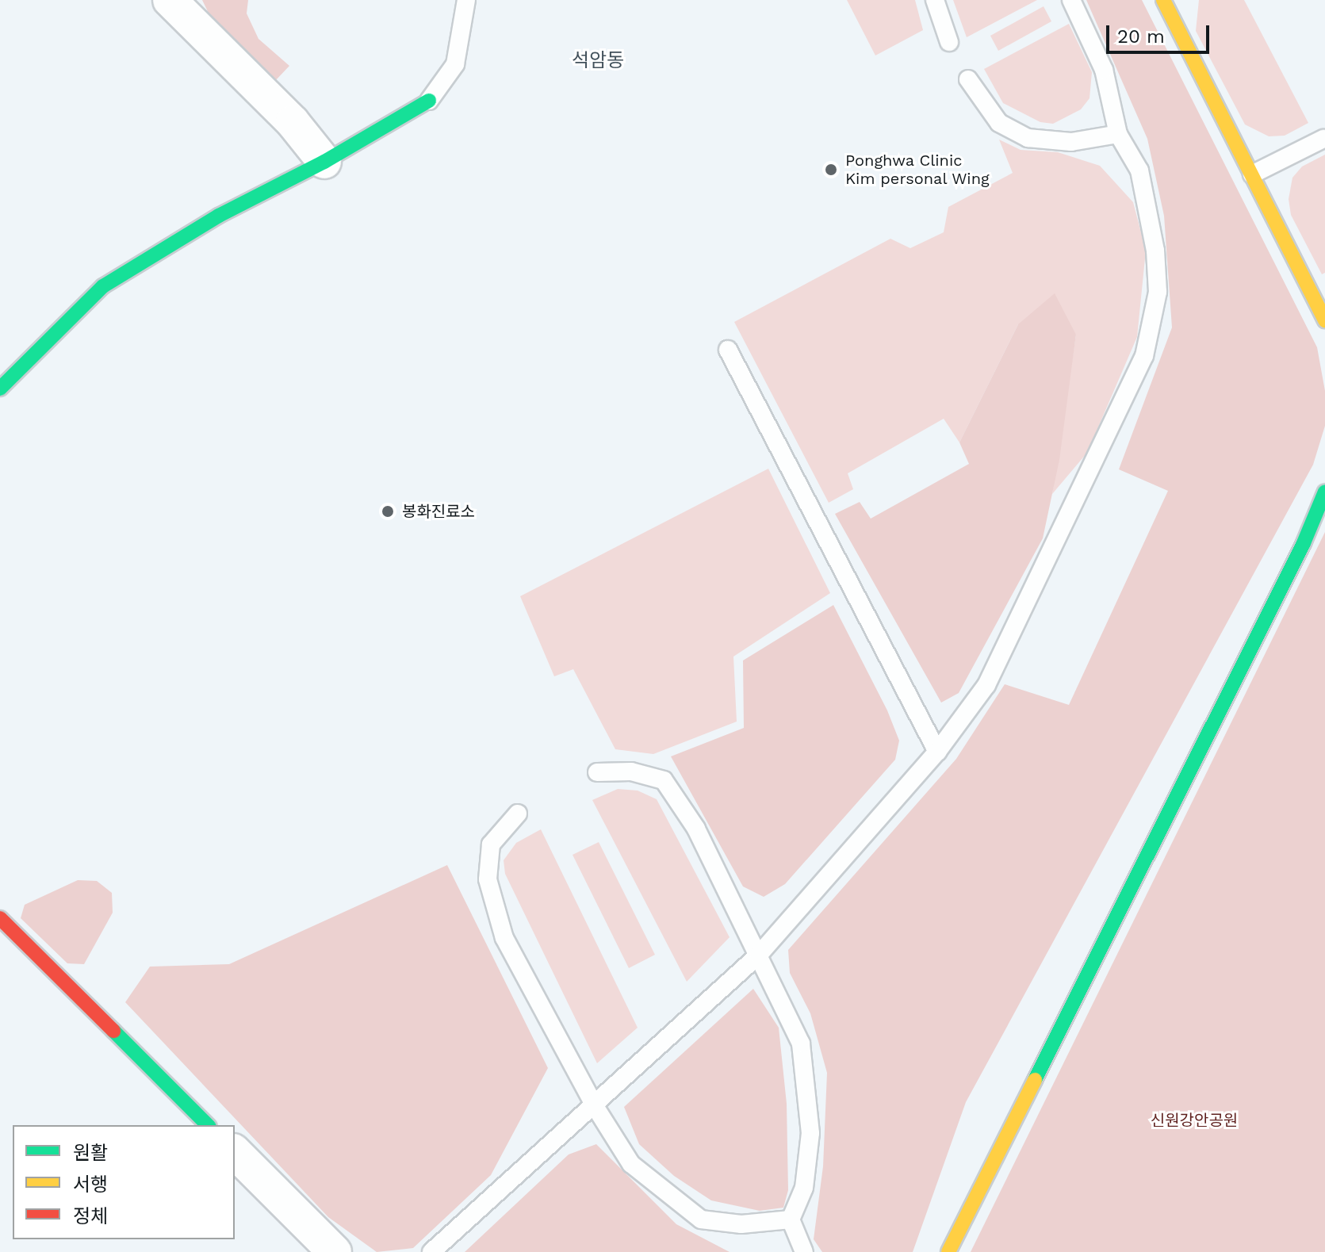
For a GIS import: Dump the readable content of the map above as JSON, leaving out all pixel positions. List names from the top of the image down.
{
  "districts": ["석암동"],
  "parks": ["신원강안공원"],
  "places": ["Ponghwa Clinic Kim personal Wing", "봉화진료소"],
  "legend": ["원활", "서행", "정체"],
  "scale_bar": "20 m"
}
